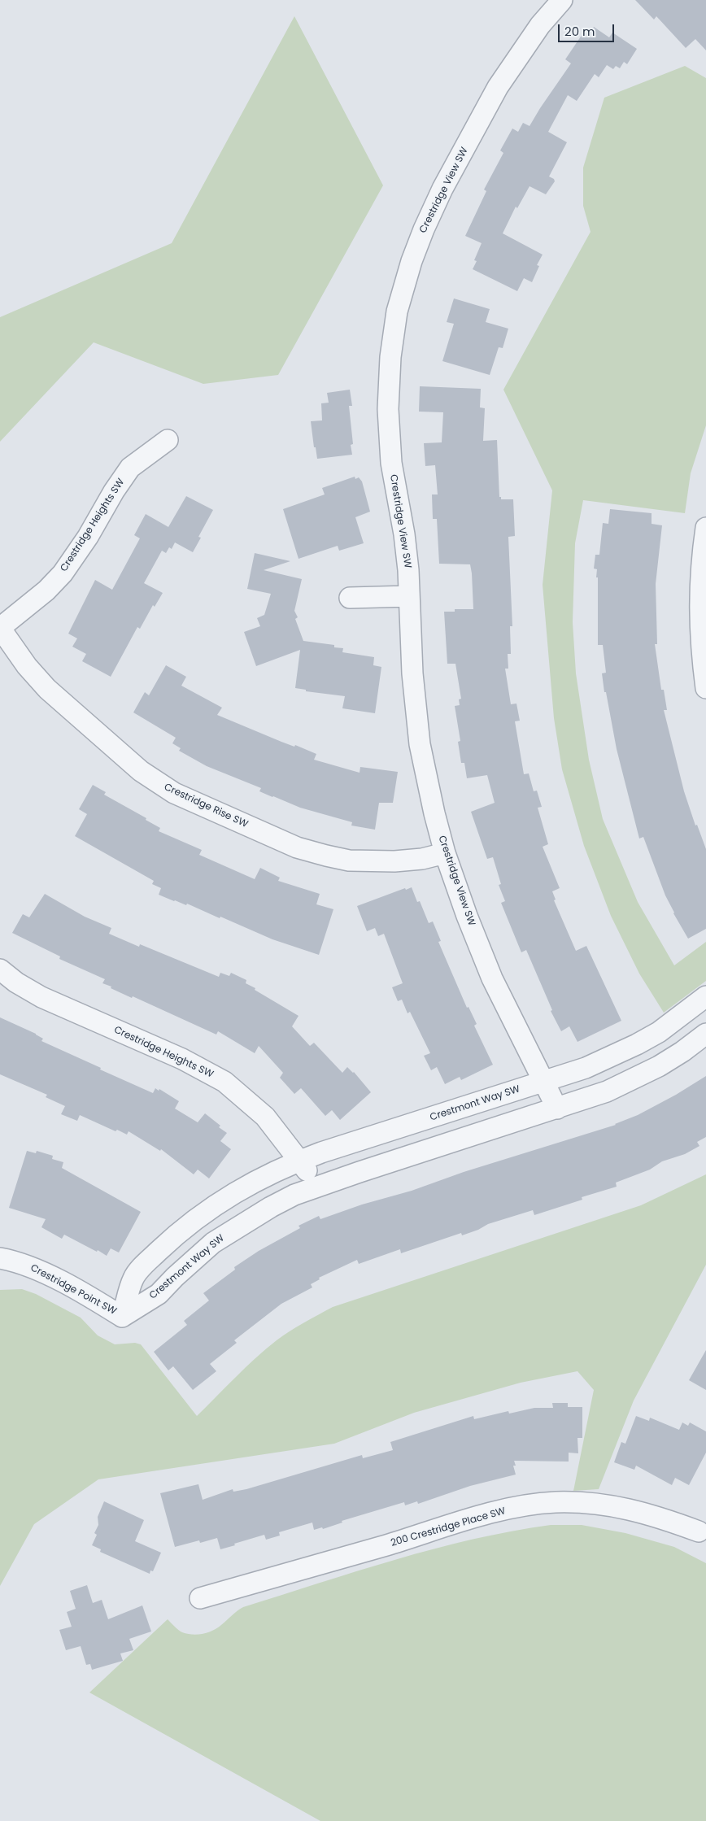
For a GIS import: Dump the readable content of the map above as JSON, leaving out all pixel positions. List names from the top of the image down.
{
  "streets": {
    "street": [
      "Crestridge View SW",
      "Crestridge Heights SW",
      "Crestridge Rise SW",
      "Crestmont Way SW",
      "Crestridge Point SW",
      "200 Crestridge Place SW"
    ]
  },
  "crossings": [
    ["Crestridge View SW", "Crestridge Rise SW"],
    ["Crestridge View SW", "Crestmont Way SW"],
    ["Crestridge Heights SW", "Crestridge Rise SW"],
    ["Crestridge Heights SW", "Crestmont Way SW"],
    ["Crestmont Way SW", "Crestridge Point SW"]
  ],
  "scale_bar": "20 m"
}
